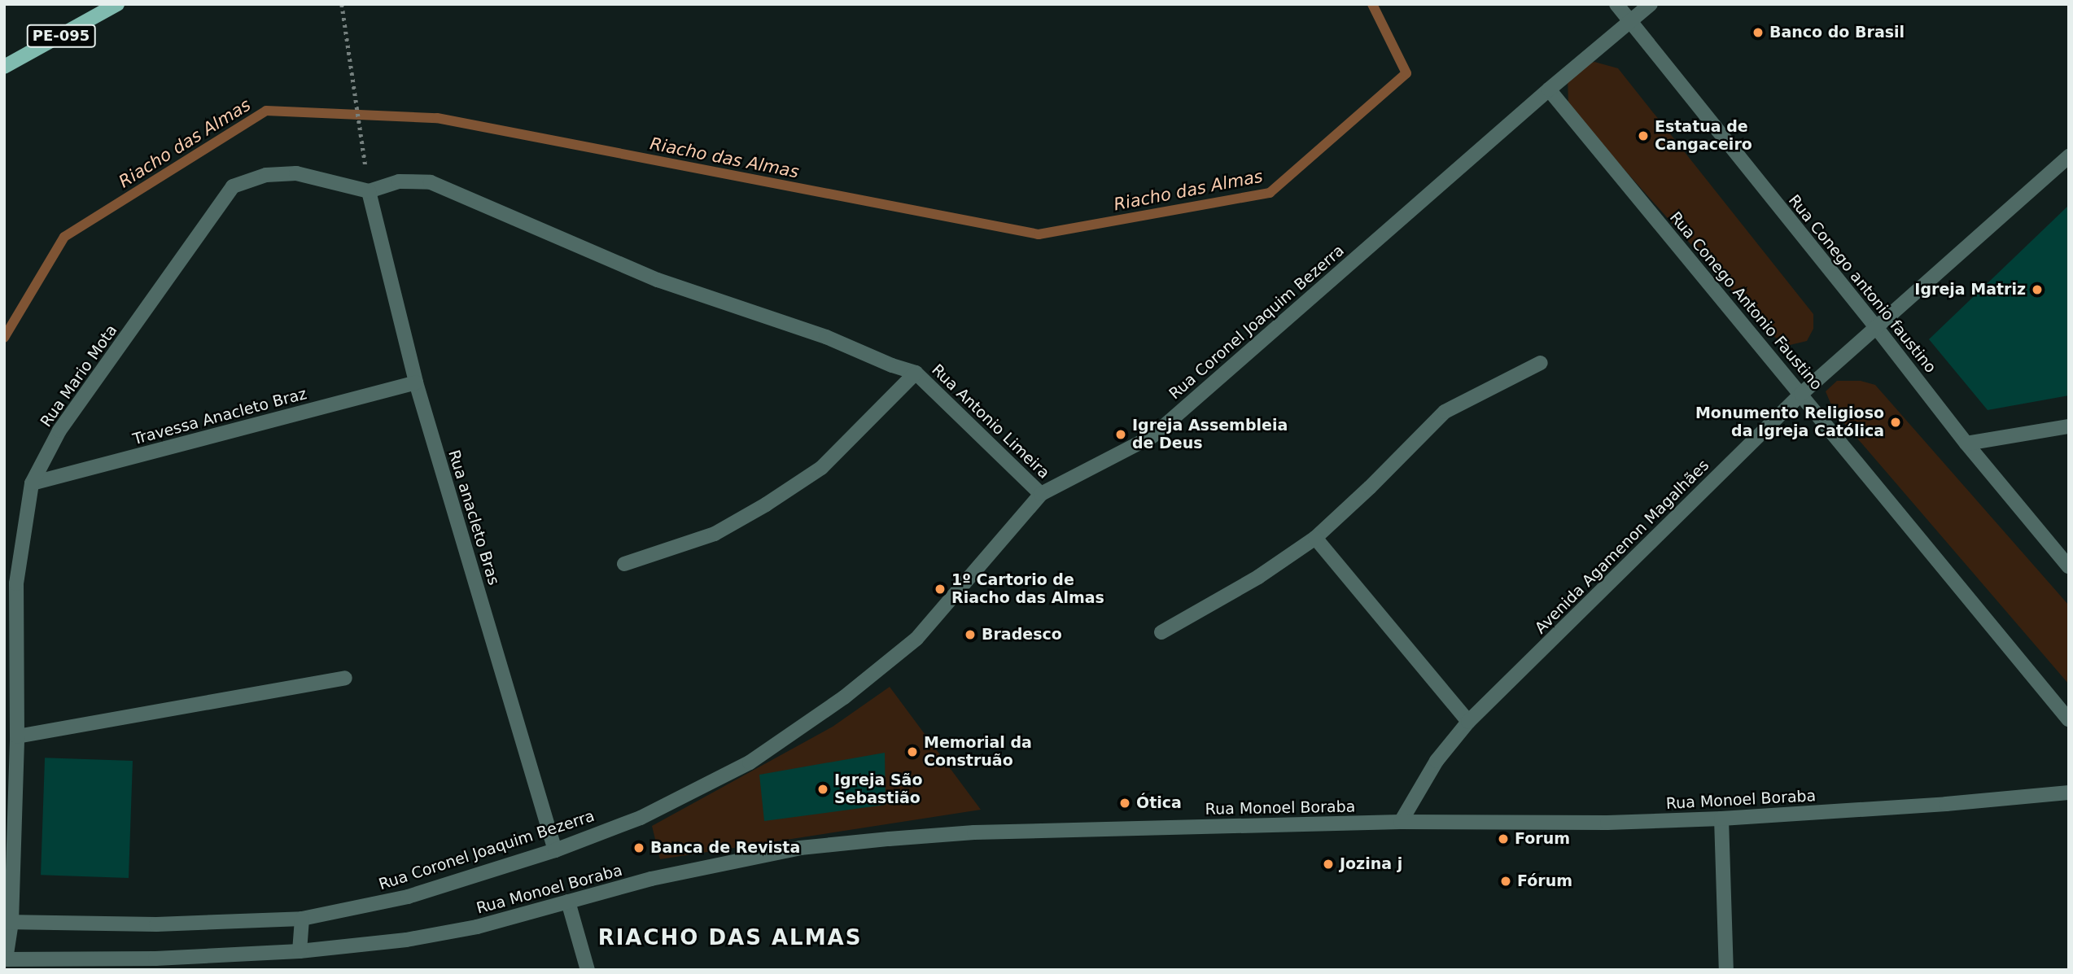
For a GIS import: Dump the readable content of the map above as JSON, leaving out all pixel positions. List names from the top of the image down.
{
  "streets": {
    "main road": ["PE-095"],
    "street": [
      "Rua Conego antonio faustino",
      "Rua Conego Antonio Faustino",
      "Rua Coronel Joaquim Bezerra",
      "Rua Mario Mota",
      "Travessa Anacleto Braz",
      "Rua Antonio Limeira",
      "Rua anacleto Bras",
      "Avenida Agamenon Magalhães",
      "Rua Monoel Boraba"
    ]
  },
  "crossings": [
    ["Rua Conego antonio faustino", "Rua Coronel Joaquim Bezerra"],
    ["Rua Conego antonio faustino", "Avenida Agamenon Magalhães"],
    ["Rua Conego Antonio Faustino", "Rua Coronel Joaquim Bezerra"],
    ["Rua Conego Antonio Faustino", "Avenida Agamenon Magalhães"],
    ["Rua Coronel Joaquim Bezerra", "Rua Mario Mota"],
    ["Rua Coronel Joaquim Bezerra", "Rua Antonio Limeira"],
    ["Rua Coronel Joaquim Bezerra", "Rua anacleto Bras"],
    ["Rua Mario Mota", "Travessa Anacleto Braz"],
    ["Rua Mario Mota", "Rua anacleto Bras"],
    ["Travessa Anacleto Braz", "Rua anacleto Bras"],
    ["Avenida Agamenon Magalhães", "Rua Monoel Boraba"]
  ],
  "districts": ["RIACHO DAS ALMAS"],
  "water": ["Riacho das Almas"],
  "places": [
    "Banco do Brasil",
    "Estatua de Cangaceiro",
    "Igreja Matriz",
    "Monumento Religioso da Igreja Católica",
    "Igreja Assembleia de Deus",
    "1º Cartorio de Riacho das Almas",
    "Bradesco",
    "Memorial da Construão",
    "Igreja São Sebastião",
    "Ótica",
    "Forum",
    "Banca de Revista",
    "Jozina j",
    "Fórum"
  ]
}
